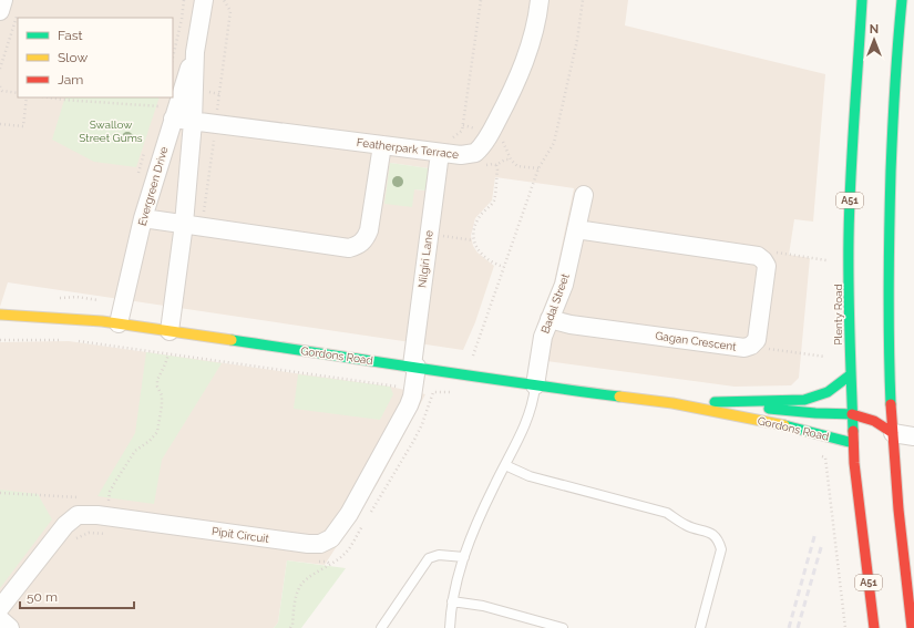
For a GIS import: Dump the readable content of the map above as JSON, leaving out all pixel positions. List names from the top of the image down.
{
  "streets": {
    "main road": ["A51", "Plenty Road", "Gordons Road"],
    "street": [
      "Featherpark Terrace",
      "Evergreen Drive",
      "Nilgiri Lane",
      "Badal Street",
      "Gagan Crescent",
      "Pipit Circuit"
    ]
  },
  "crossings": [
    ["Featherpark Terrace", "Evergreen Drive"],
    ["Featherpark Terrace", "Nilgiri Lane"],
    ["Evergreen Drive", "Gordons Road"],
    ["Nilgiri Lane", "Gordons Road"],
    ["Nilgiri Lane", "Pipit Circuit"],
    ["Badal Street", "Gagan Crescent"],
    ["Badal Street", "Gordons Road"],
    ["Plenty Road", "Gordons Road"],
    ["Gordons Road", "Pipit Circuit"]
  ],
  "parks": ["Swallow Street Gums"],
  "legend": ["Fast", "Slow", "Jam"],
  "scale_bar": "50 m",
  "north": "top"
}
